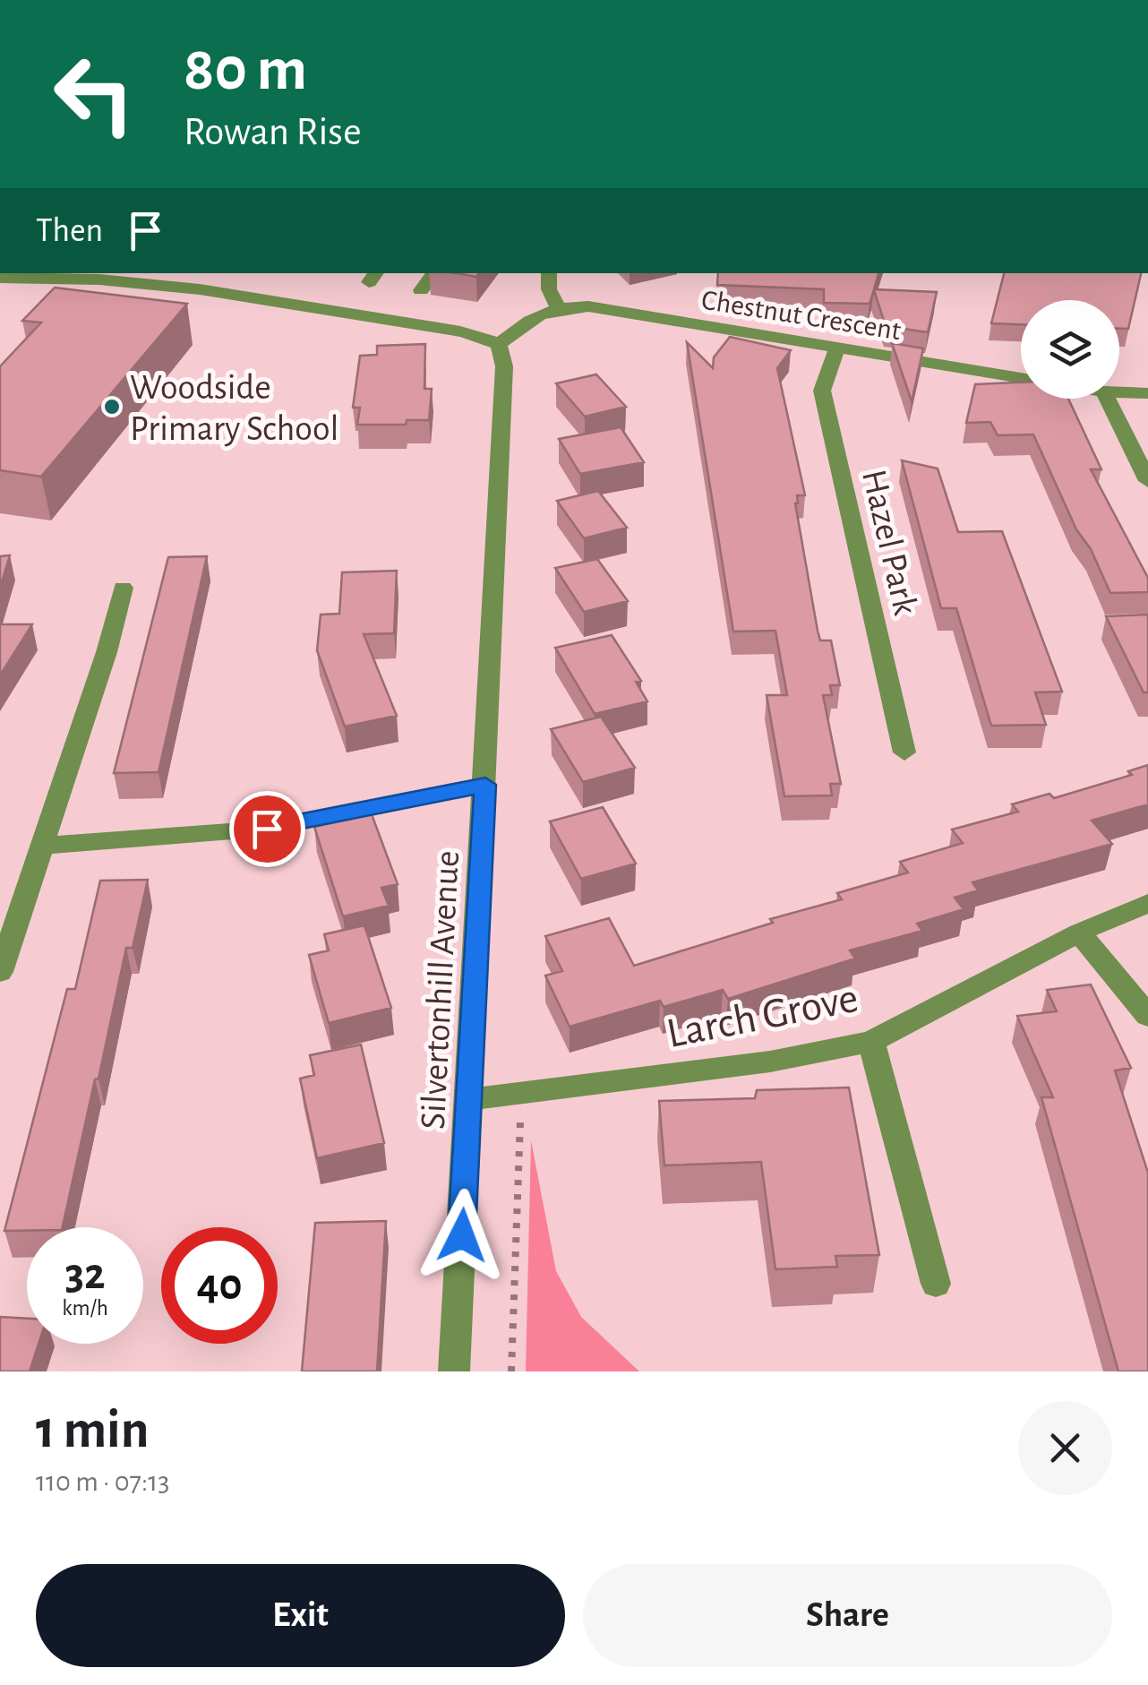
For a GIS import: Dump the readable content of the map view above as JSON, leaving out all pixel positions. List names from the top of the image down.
{
  "streets": {
    "street": [
      "Chestnut Crescent",
      "Hazel Park",
      "Silvertonhill Avenue",
      "Larch Grove"
    ]
  },
  "crossings": [
    ["Chestnut Crescent", "Hazel Park"],
    ["Silvertonhill Avenue", "Larch Grove"]
  ],
  "places": ["Woodside Primary School"],
  "page": {
    "turn": ["80 m", "Rowan Rise"],
    "then": "Then",
    "speed": "32 km/h",
    "limit": "40",
    "heading": ["1 min", "110 m · 07:13"],
    "buttons": ["Exit", "Share"]
  }
}
